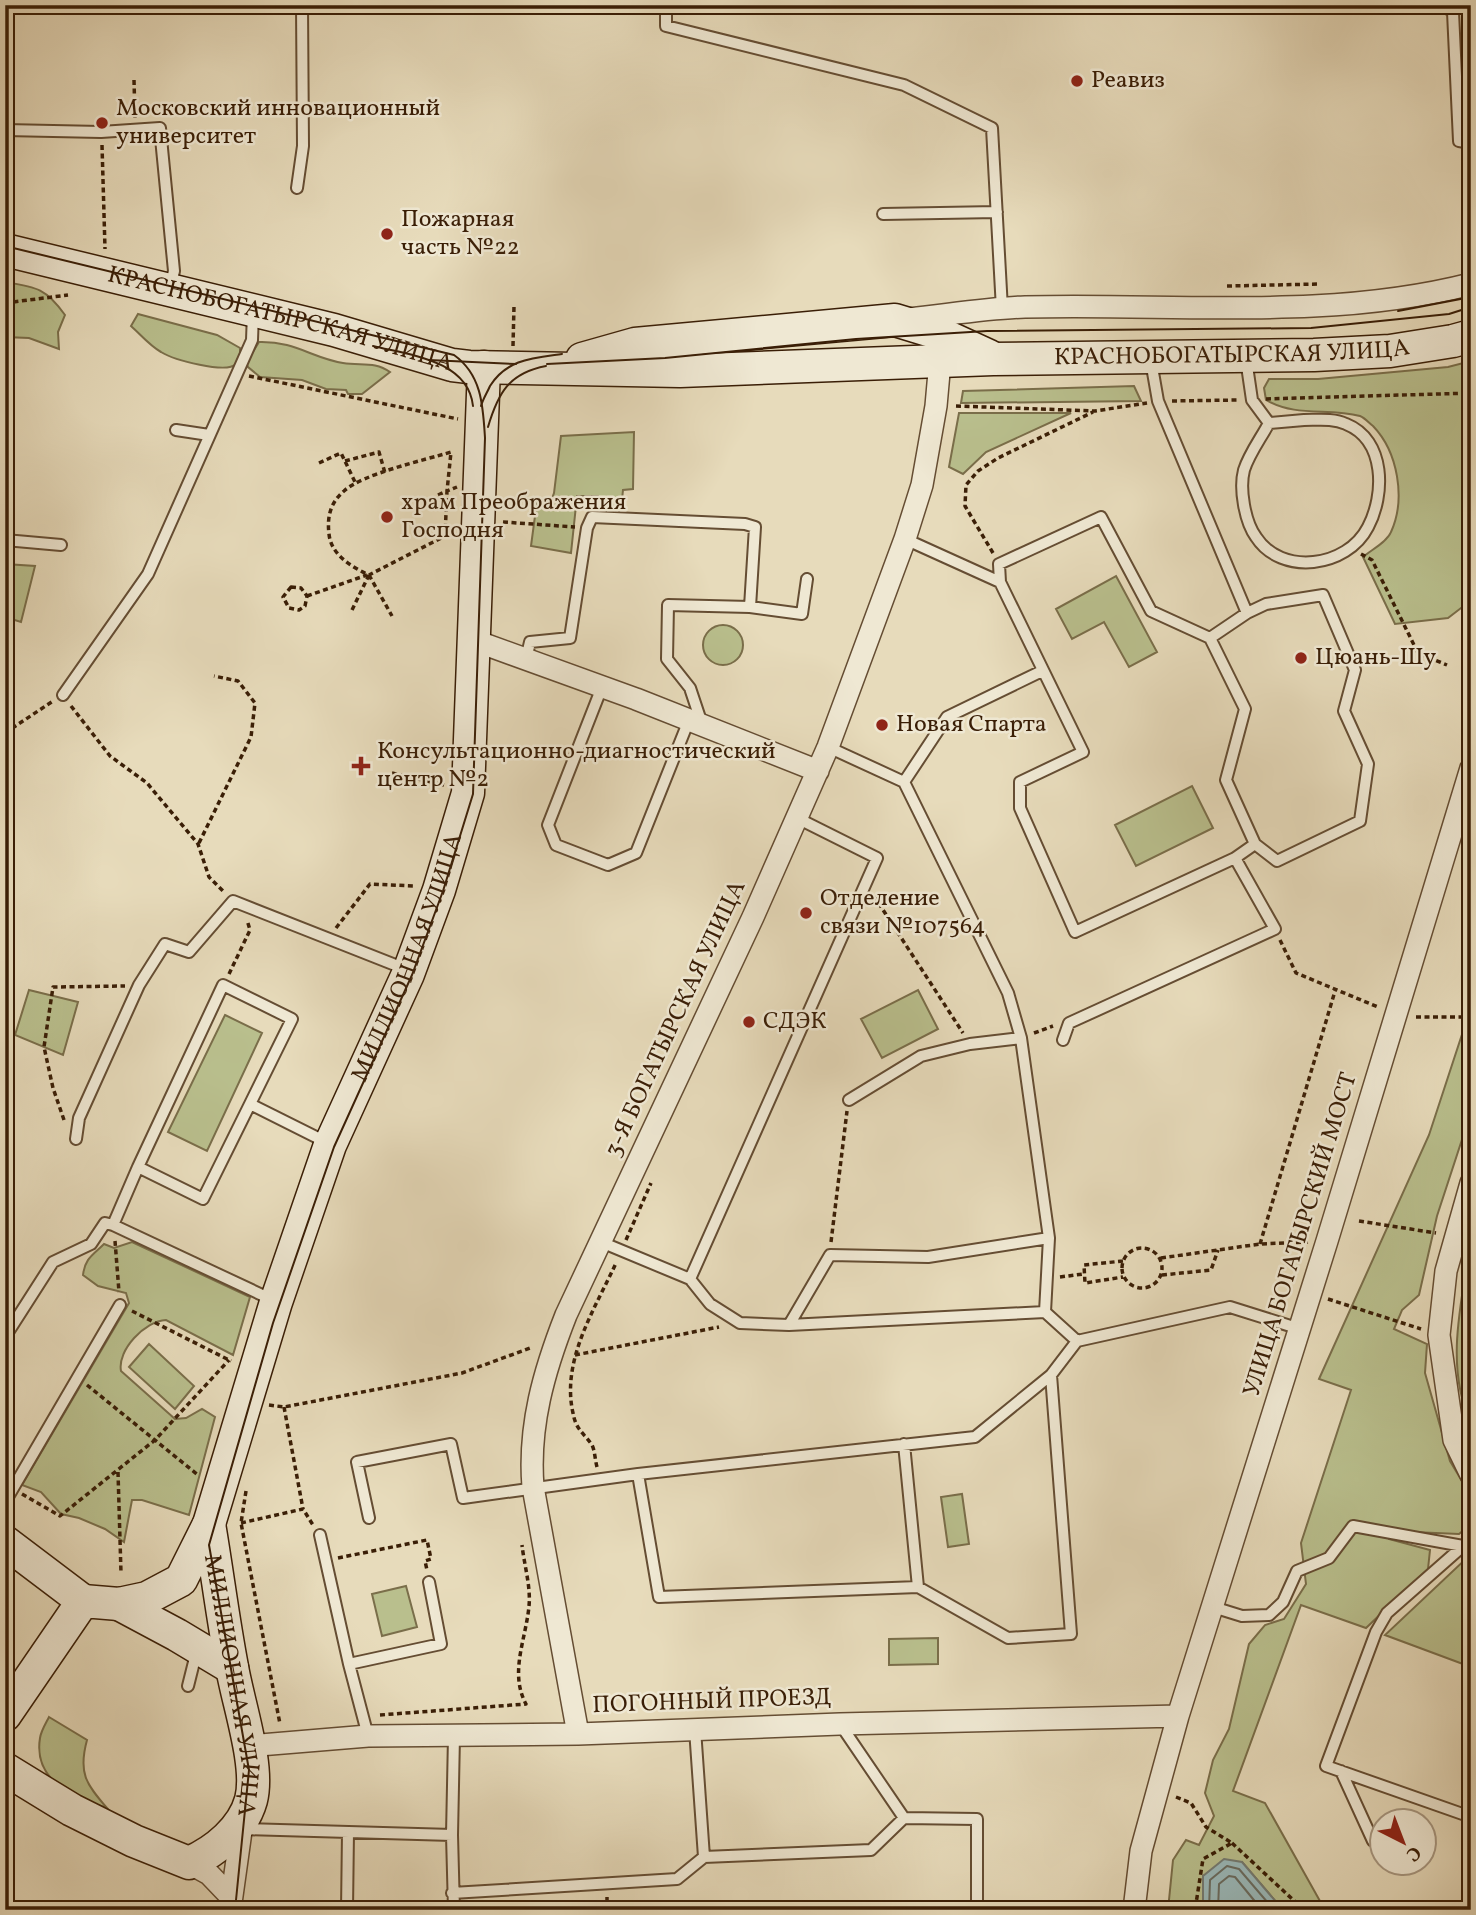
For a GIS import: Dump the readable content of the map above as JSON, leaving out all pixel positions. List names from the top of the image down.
{
  "streets": {
    "street": [
      "КРАСНОБОГАТЫРСКАЯ УЛИЦА",
      "МИЛЛИОННАЯ УЛИЦА",
      "3-Я БОГАТЫРСКАЯ УЛИЦА",
      "УЛИЦА БОГАТЫРСКИЙ МОСТ",
      "ПОГОННЫЙ ПРОЕЗД"
    ]
  },
  "crossings": [
    ["КРАСНОБОГАТЫРСКАЯ УЛИЦА", "МИЛЛИОННАЯ УЛИЦА"],
    ["КРАСНОБОГАТЫРСКАЯ УЛИЦА", "3-Я БОГАТЫРСКАЯ УЛИЦА"],
    ["МИЛЛИОННАЯ УЛИЦА", "ПОГОННЫЙ ПРОЕЗД"],
    ["3-Я БОГАТЫРСКАЯ УЛИЦА", "ПОГОННЫЙ ПРОЕЗД"],
    ["УЛИЦА БОГАТЫРСКИЙ МОСТ", "ПОГОННЫЙ ПРОЕЗД"]
  ],
  "places": {
    "other": [
      "Реавиз",
      "Московский инновационный университет",
      "Пожарная часть №22",
      "храм Преображения Господня",
      "Цюань-Шу",
      "Новая Спарта",
      "Отделение связи №107564",
      "СДЭК"
    ],
    "health": ["Консультационно-диагностический центр №2"]
  },
  "north": "bottom right"
}
